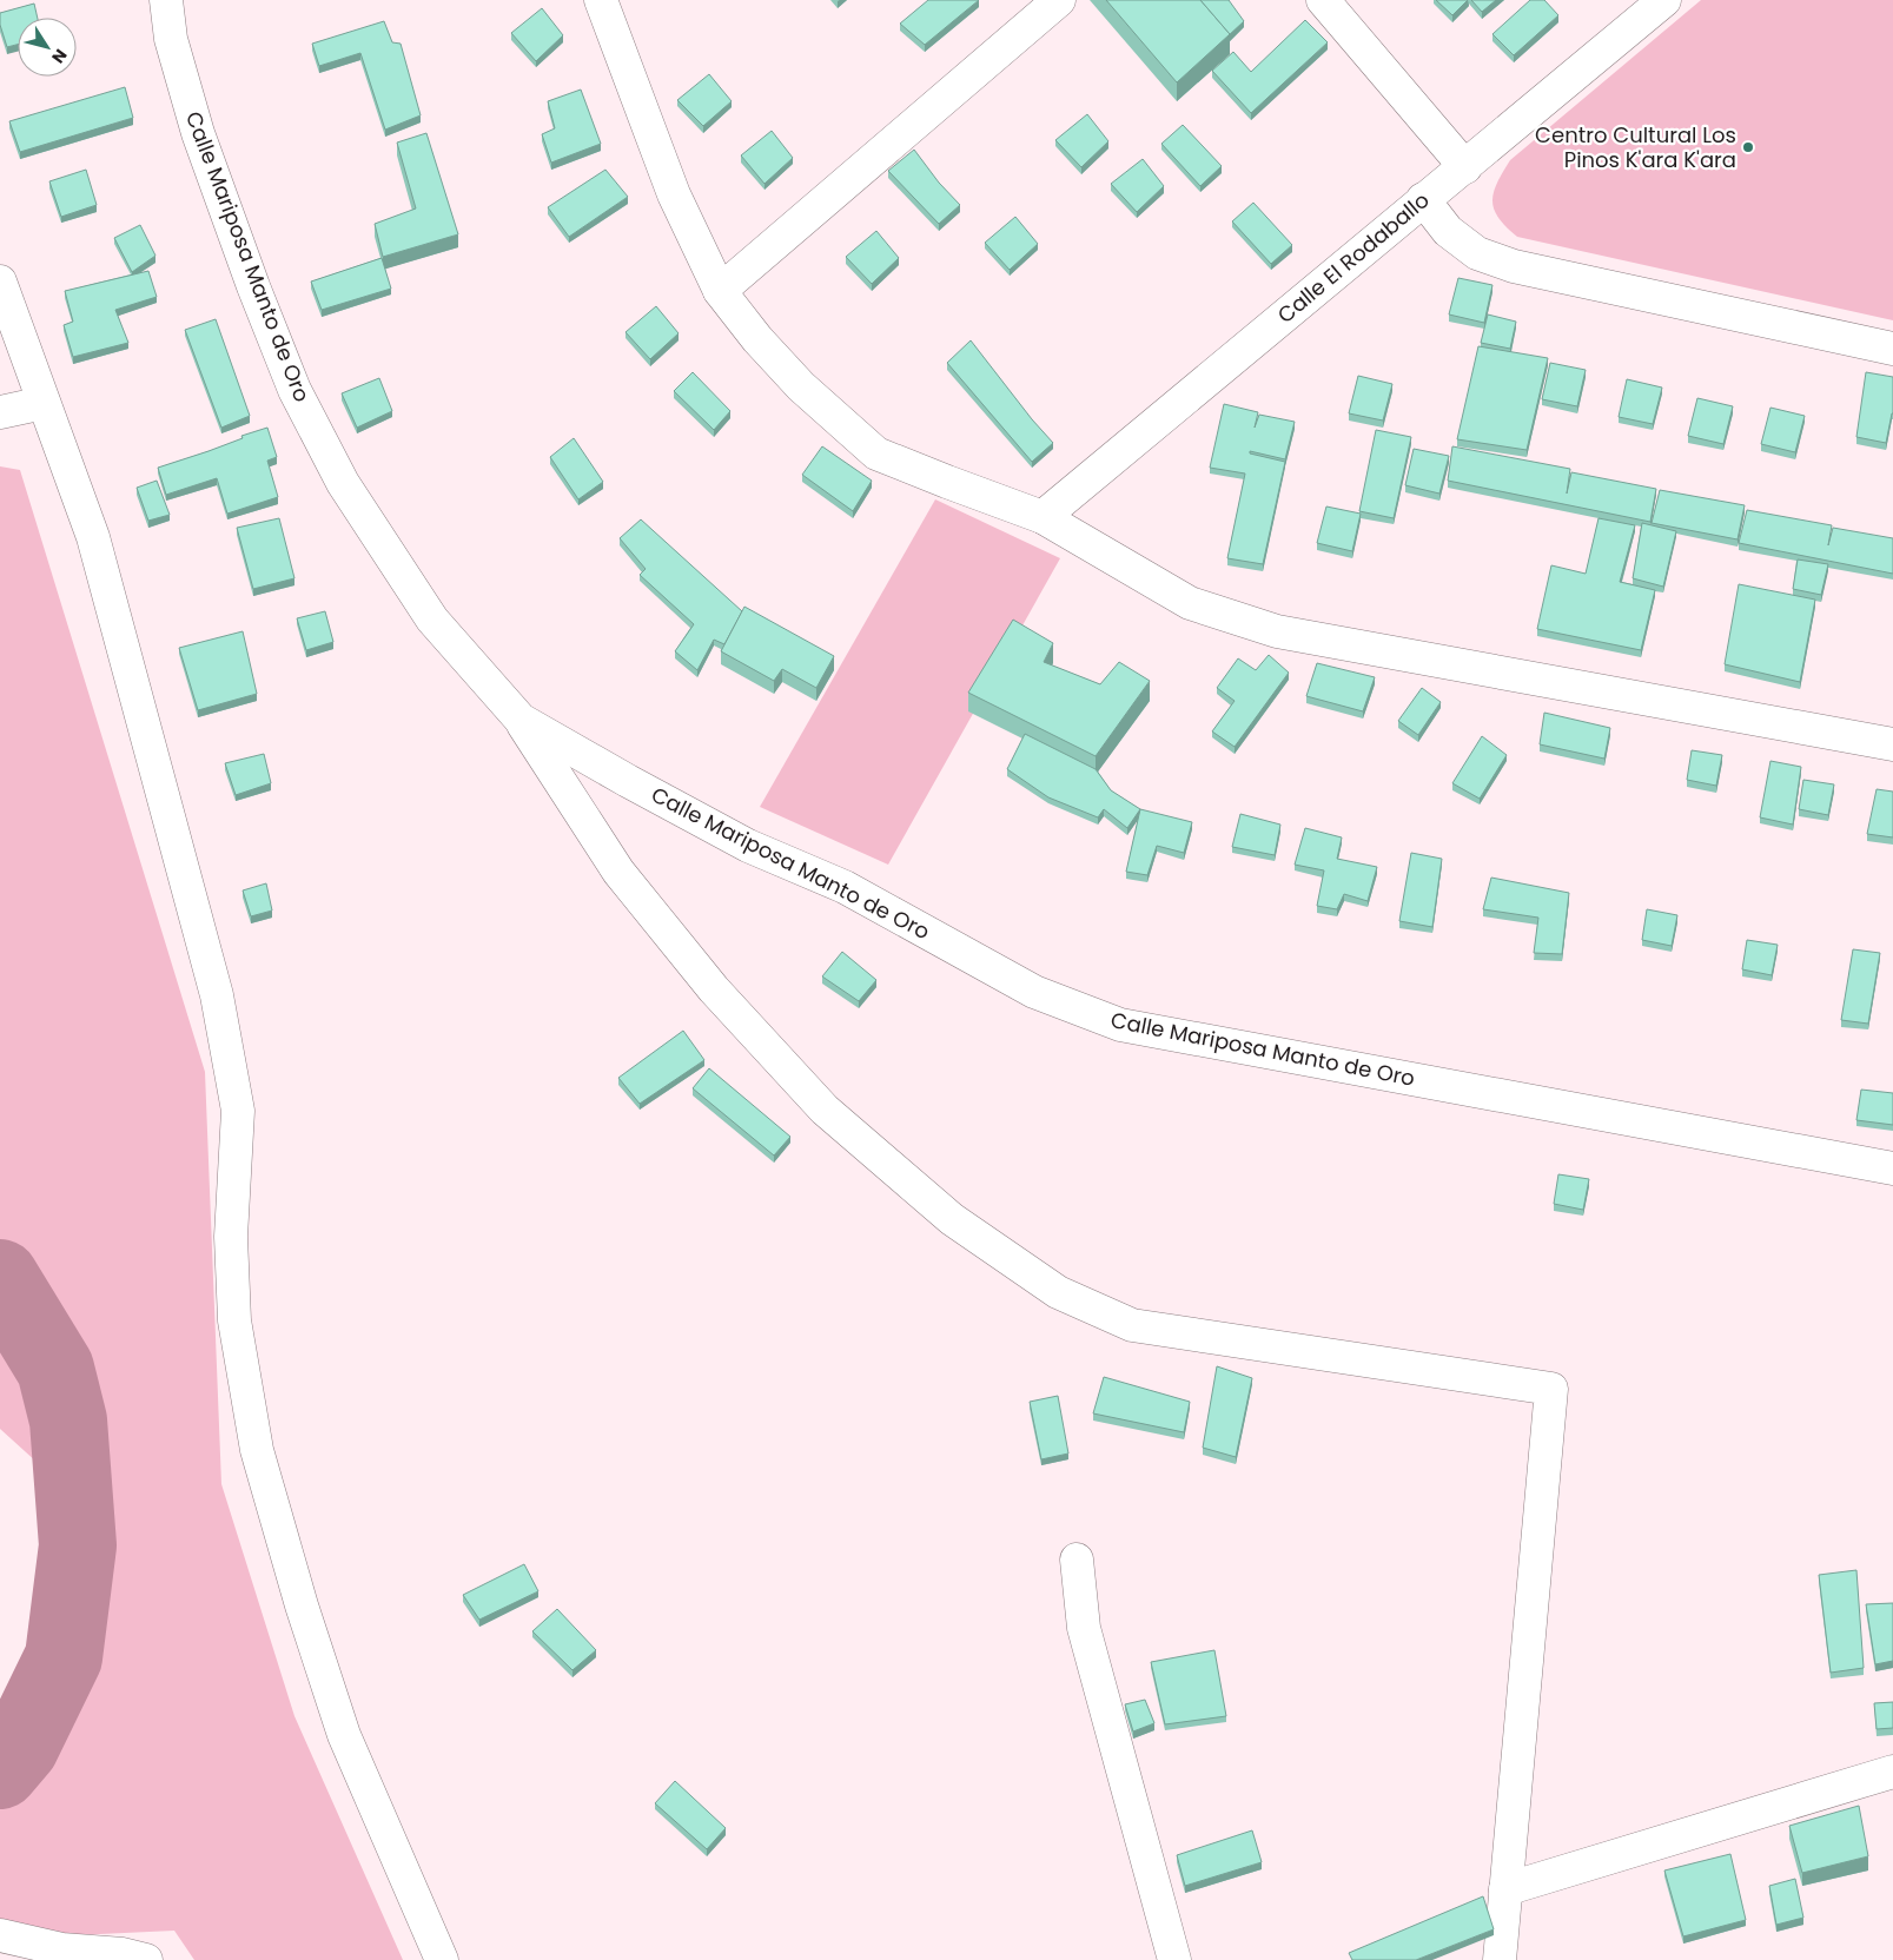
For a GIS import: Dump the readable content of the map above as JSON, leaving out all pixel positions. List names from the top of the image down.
{
  "streets": {
    "street": ["Calle Mariposa Manto de Oro", "Calle El Rodaballo"]
  },
  "places": ["Centro Cultural Los Pinos K'ara K'ara"],
  "north": "bottom right"
}
